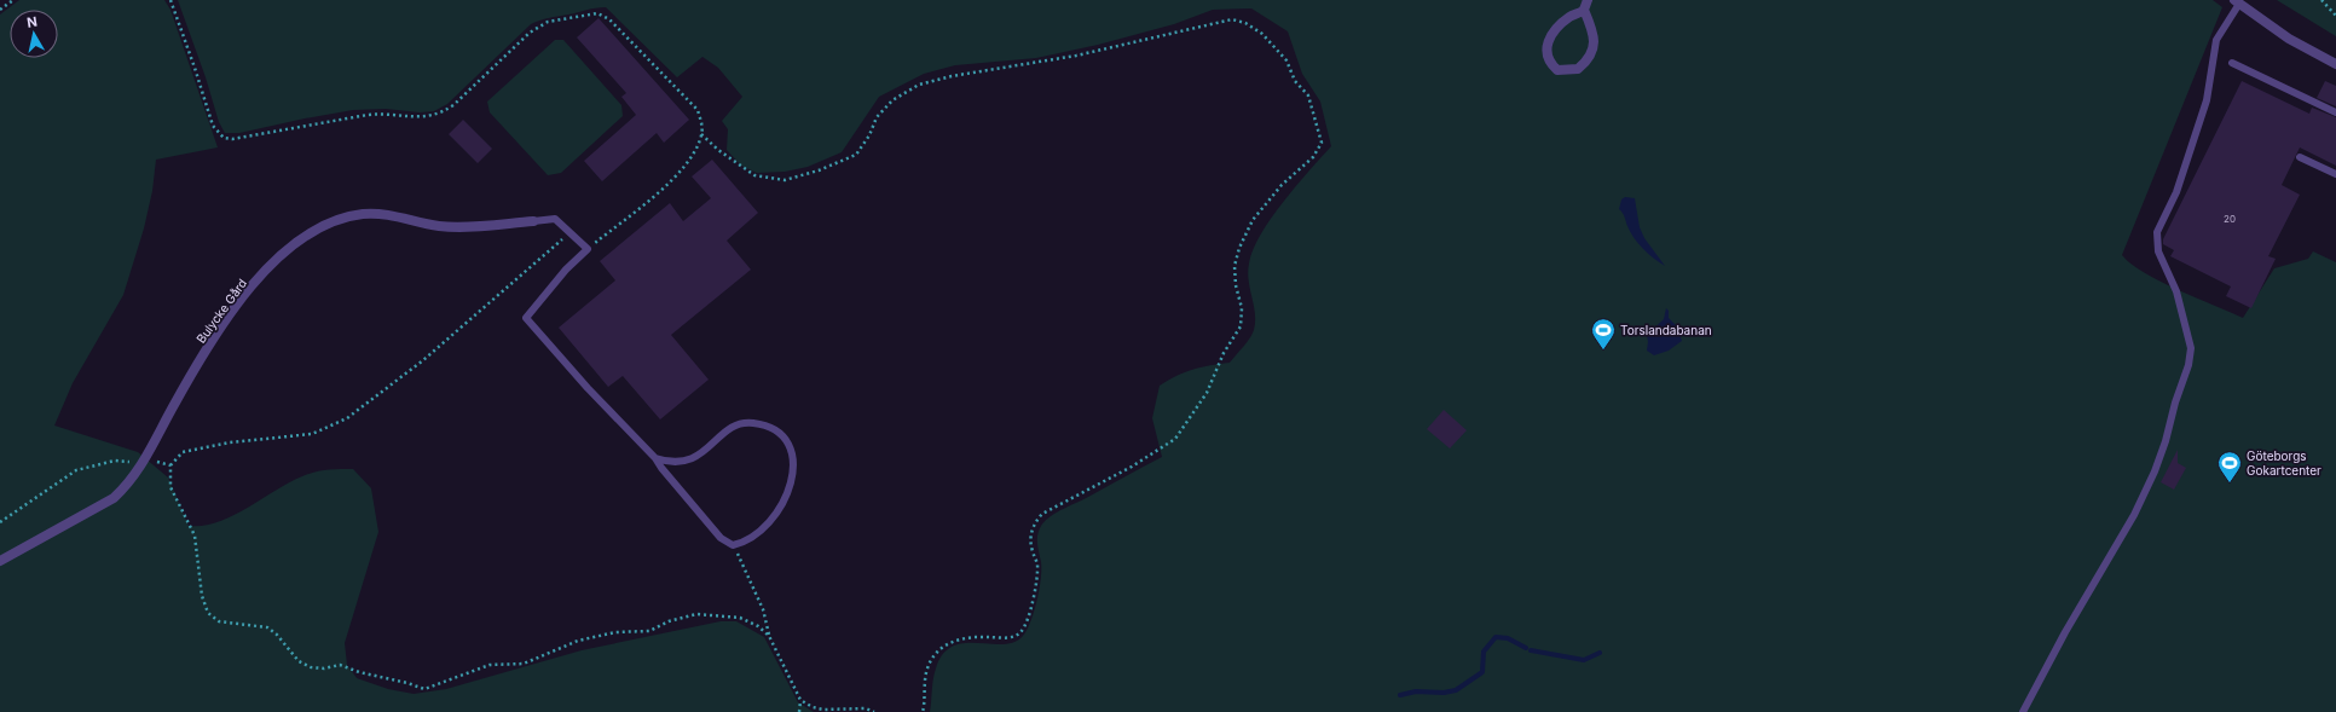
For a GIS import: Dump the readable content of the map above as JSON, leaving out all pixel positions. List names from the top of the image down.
{
  "streets": {
    "street": ["Bulycke Gård"]
  },
  "places": {
    "sports": ["Torslandabanan", "Göteborgs Gokartcenter"]
  },
  "house_numbers": ["20"],
  "north": "top"
}
